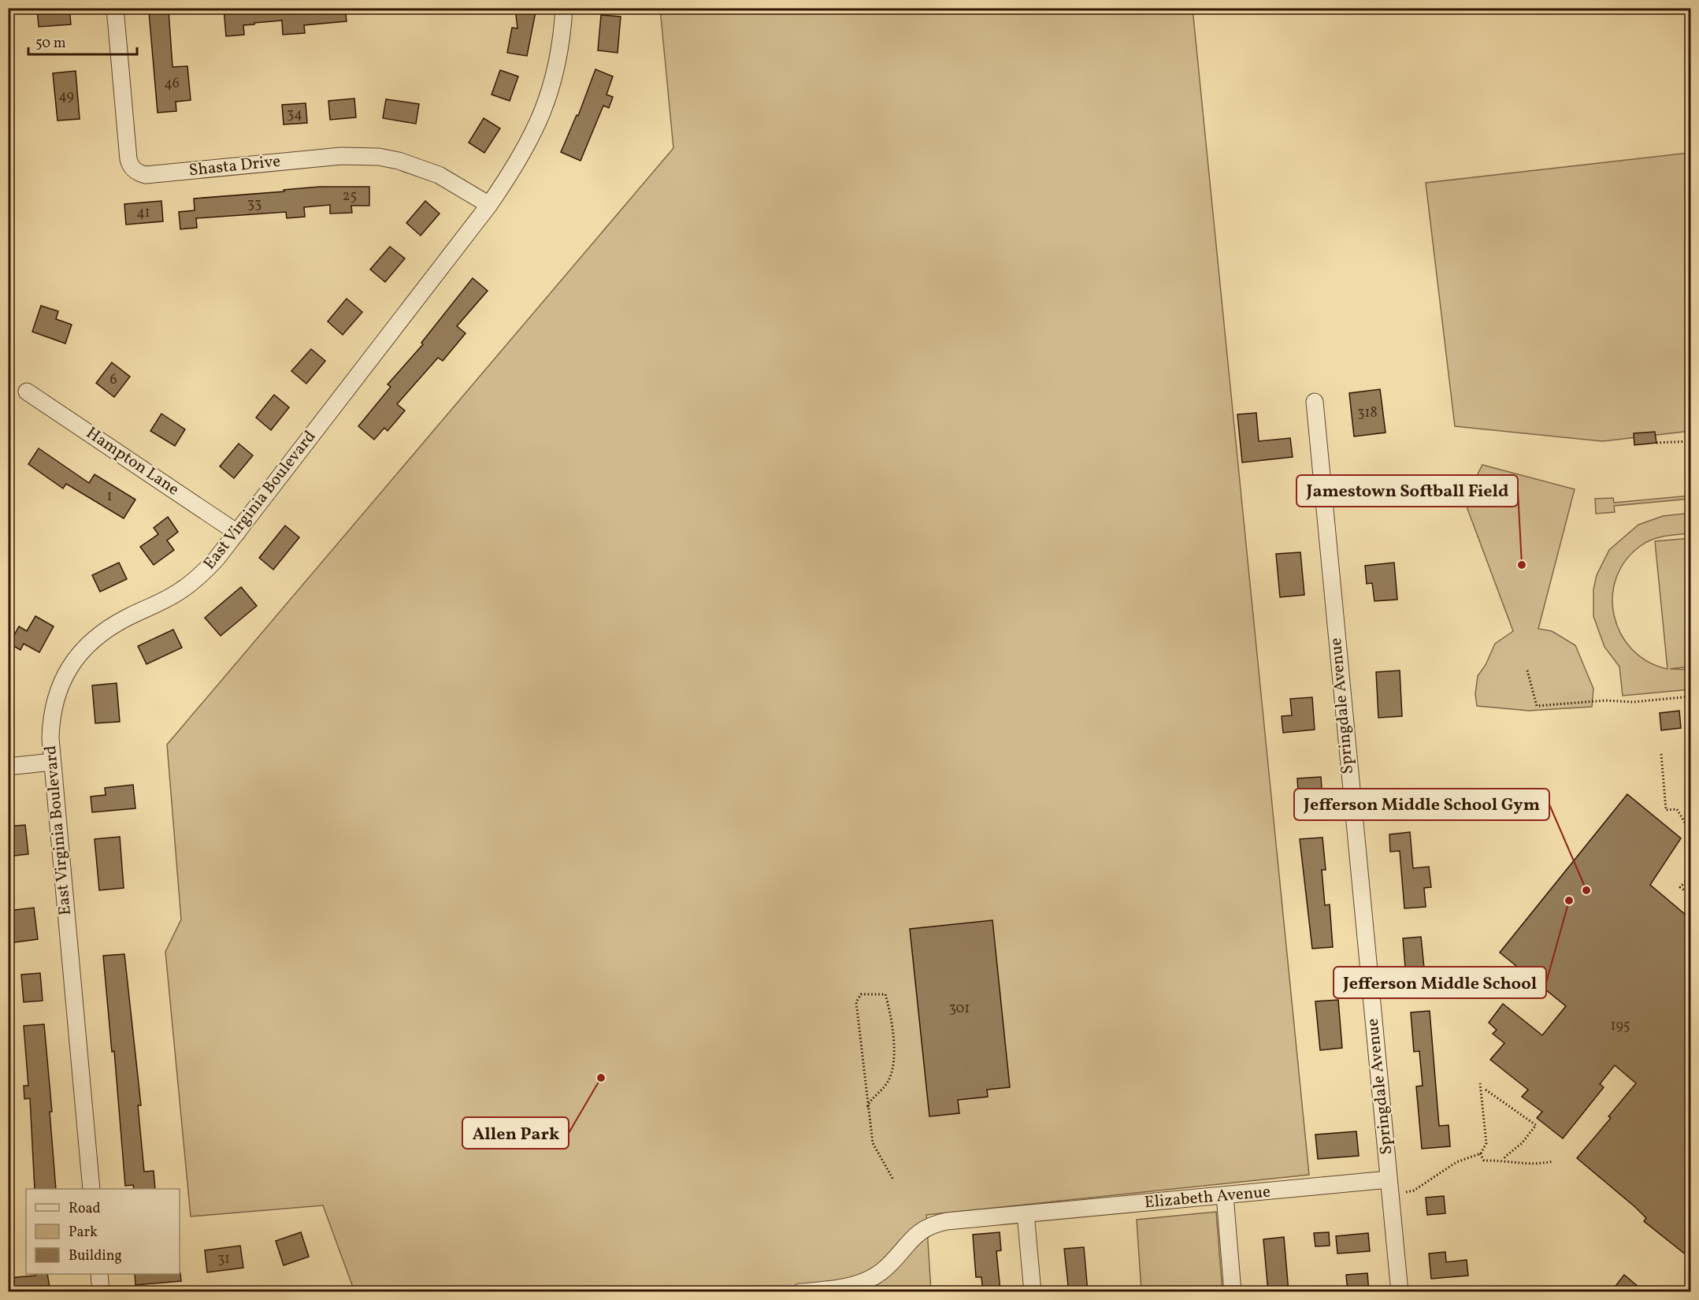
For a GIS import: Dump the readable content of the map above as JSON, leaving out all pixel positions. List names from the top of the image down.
{
  "streets": {
    "street": [
      "Shasta Drive",
      "Hampton Lane",
      "East Virginia Boulevard",
      "Springdale Avenue",
      "Elizabeth Avenue"
    ]
  },
  "crossings": [
    ["Shasta Drive", "East Virginia Boulevard"],
    ["Hampton Lane", "East Virginia Boulevard"],
    ["Springdale Avenue", "Elizabeth Avenue"]
  ],
  "places": [
    "Jamestown Softball Field",
    "Jefferson Middle School Gym",
    "Jefferson Middle School",
    "Allen Park"
  ],
  "house_numbers": [
    "46",
    "49",
    "34",
    "25",
    "33",
    "41",
    "6",
    "318",
    "1",
    "301",
    "195",
    "31"
  ],
  "legend": ["Road", "Park", "Building"],
  "scale_bar": "50 m"
}
